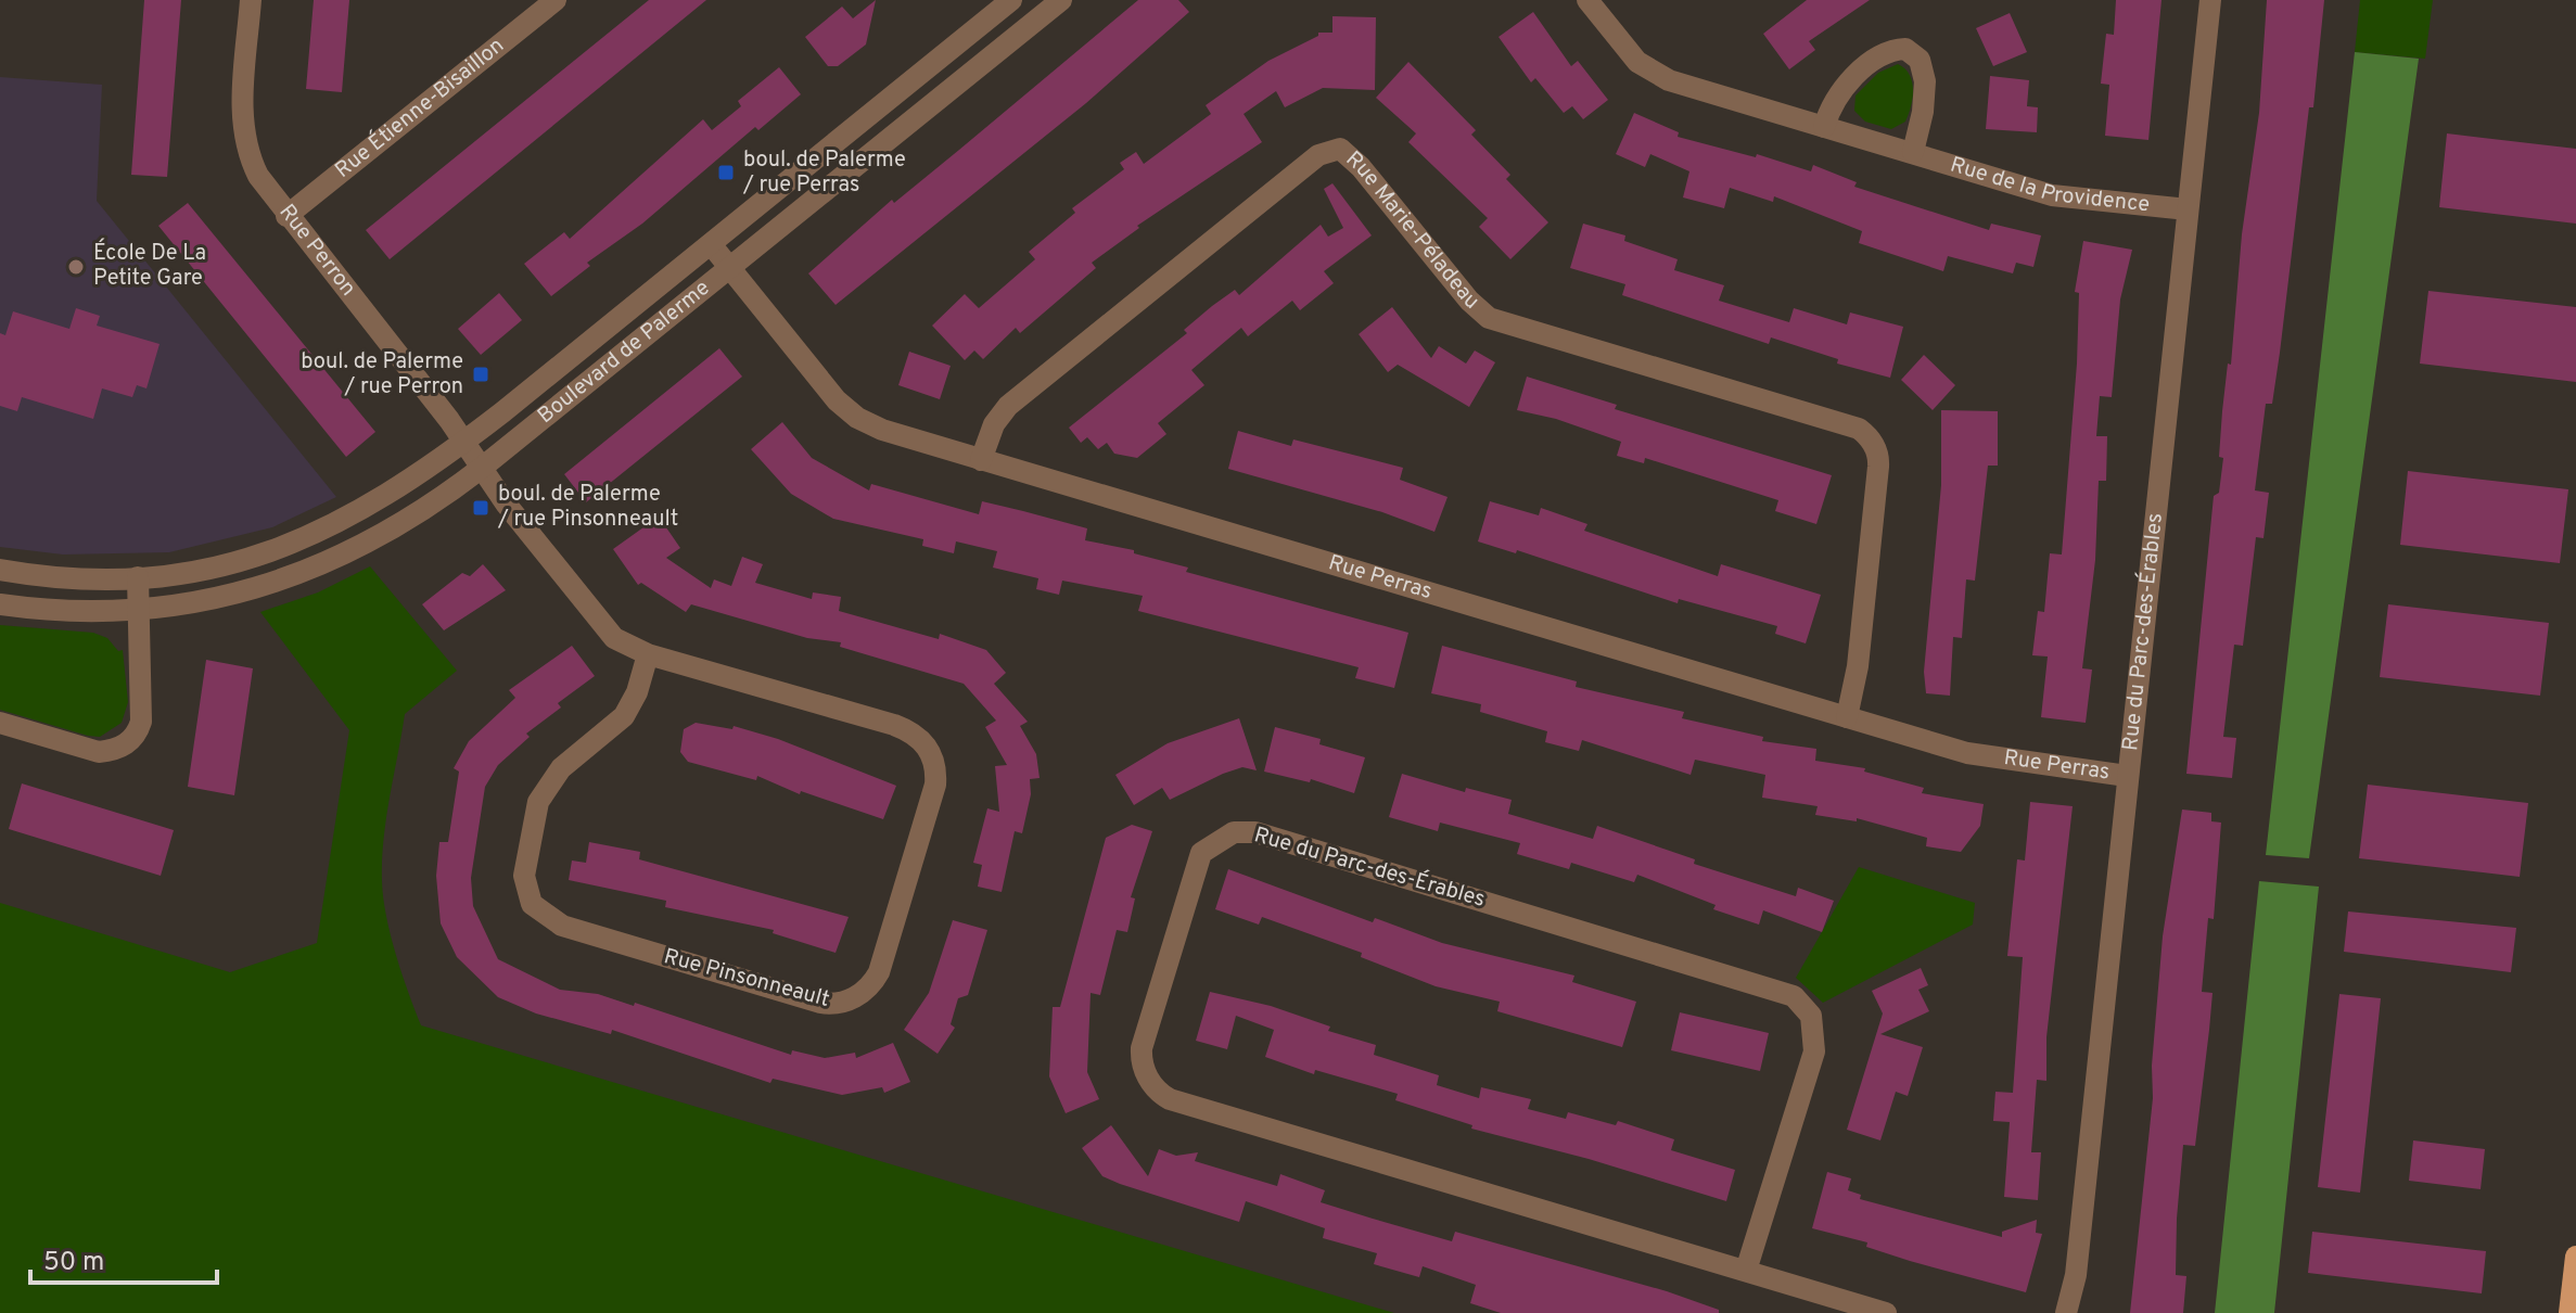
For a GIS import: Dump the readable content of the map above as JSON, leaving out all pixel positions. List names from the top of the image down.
{
  "streets": {
    "street": [
      "Rue Étienne-Bisaillon",
      "Rue de la Providence",
      "Rue Marie-Péladeau",
      "Rue Perron",
      "Boulevard de Palerme",
      "Rue Perras",
      "Rue du Parc-des-Érables",
      "Rue Pinsonneault"
    ]
  },
  "crossings": [
    ["Rue Étienne-Bisaillon", "Rue Perron"],
    ["Rue de la Providence", "Rue du Parc-des-Érables"],
    ["Rue Marie-Péladeau", "Rue Perras"],
    ["Rue Perron", "Boulevard de Palerme"],
    ["Rue Perron", "Rue Pinsonneault"],
    ["Boulevard de Palerme", "Rue Perras"],
    ["Boulevard de Palerme", "Rue Pinsonneault"],
    ["Rue Perras", "Rue du Parc-des-Érables"]
  ],
  "places": {
    "transit": ["boul. de Palerme / rue Perras", "boul. de Palerme / rue Perron", "boul. de Palerme / rue Pinsonneault"],
    "other": ["École De La Petite Gare"]
  },
  "scale_bar": "50 m"
}
